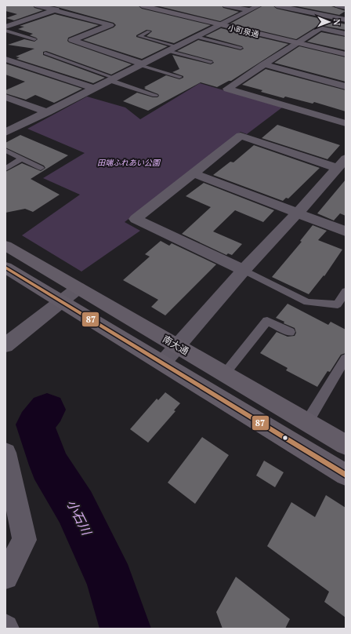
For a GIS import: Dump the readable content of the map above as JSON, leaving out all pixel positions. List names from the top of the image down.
{
  "streets": {
    "street": ["小町泉通", "南大通"]
  },
  "water": ["小石川"],
  "parks": ["田端ふれあい公園"],
  "lines": ["transit line 87"],
  "north": "right"
}
